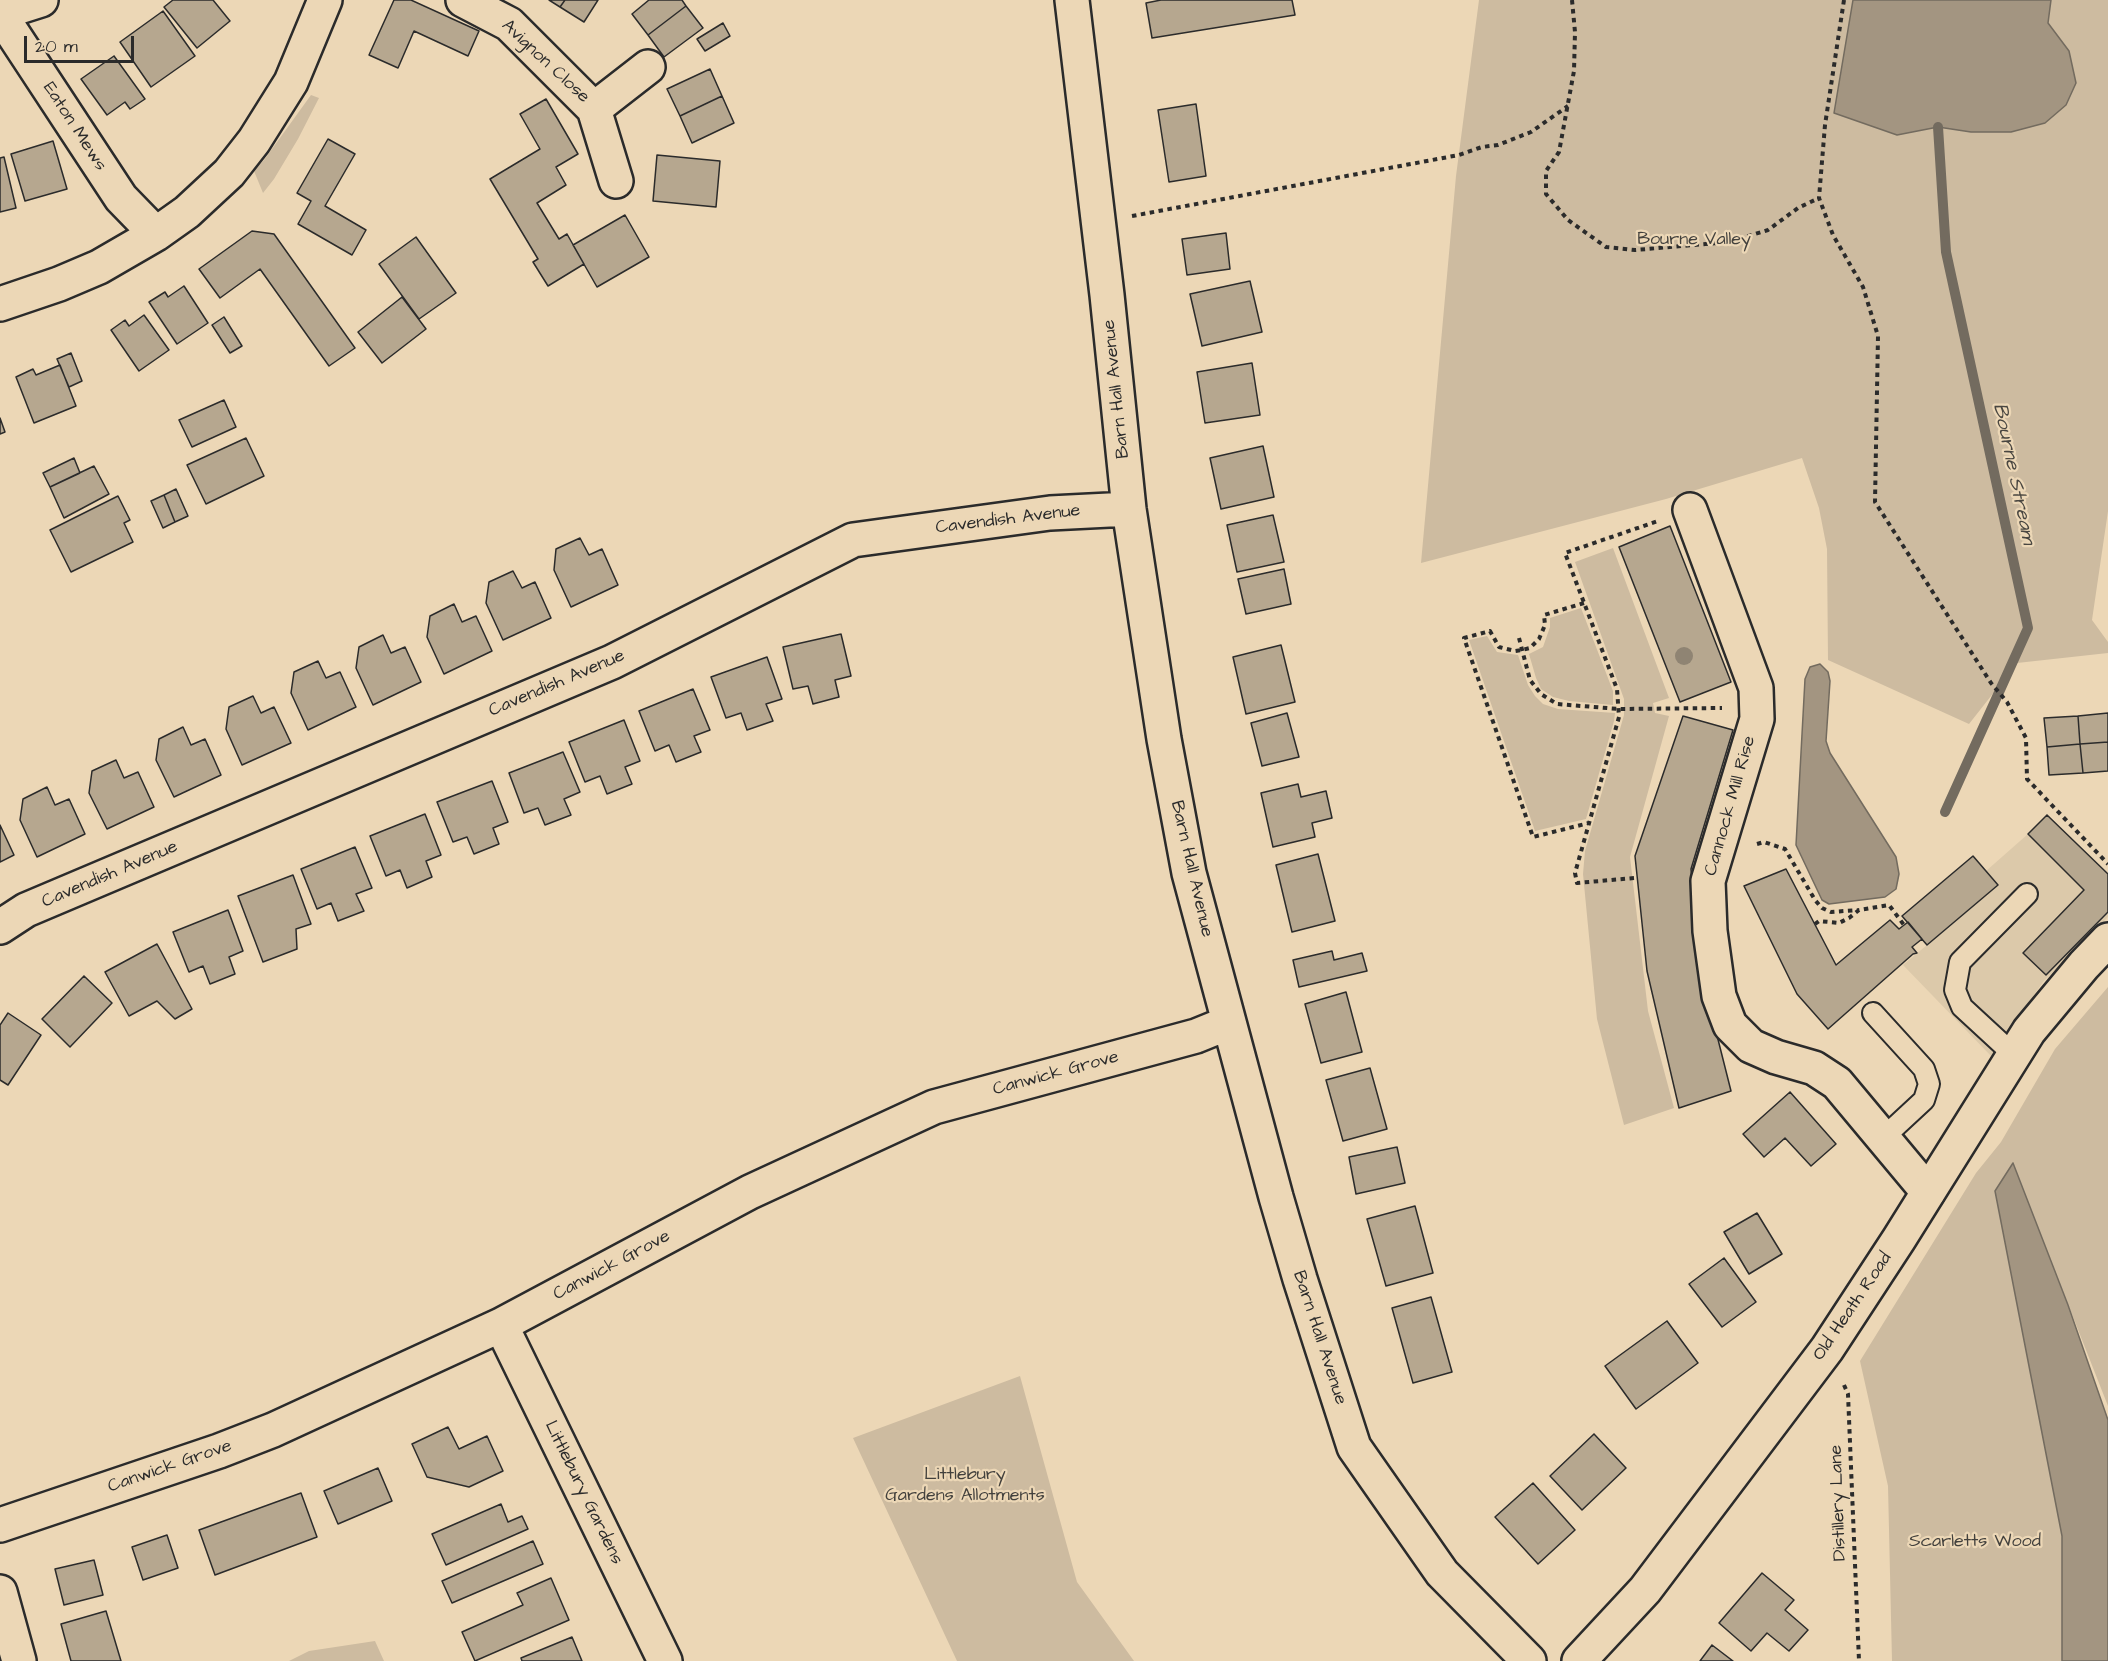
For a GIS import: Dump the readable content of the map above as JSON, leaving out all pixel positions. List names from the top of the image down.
{
  "streets": {
    "street": [
      "Avignon Close",
      "Eaton Mews",
      "Barn Hall Avenue",
      "Cavendish Avenue",
      "Cannock Mill Rise",
      "Canwick Grove",
      "Old Heath Road",
      "Littlebury Gardens"
    ],
    "path": ["Distillery Lane"]
  },
  "crossings": [
    ["Barn Hall Avenue", "Cavendish Avenue"],
    ["Barn Hall Avenue", "Canwick Grove"],
    ["Cannock Mill Rise", "Old Heath Road"],
    ["Canwick Grove", "Littlebury Gardens"],
    ["Old Heath Road", "Distillery Lane"]
  ],
  "water": ["Bourne Stream"],
  "parks": ["Bourne Valley", "Littlebury Gardens Allotments", "Scarletts Wood"],
  "scale_bar": "20 m"
}
